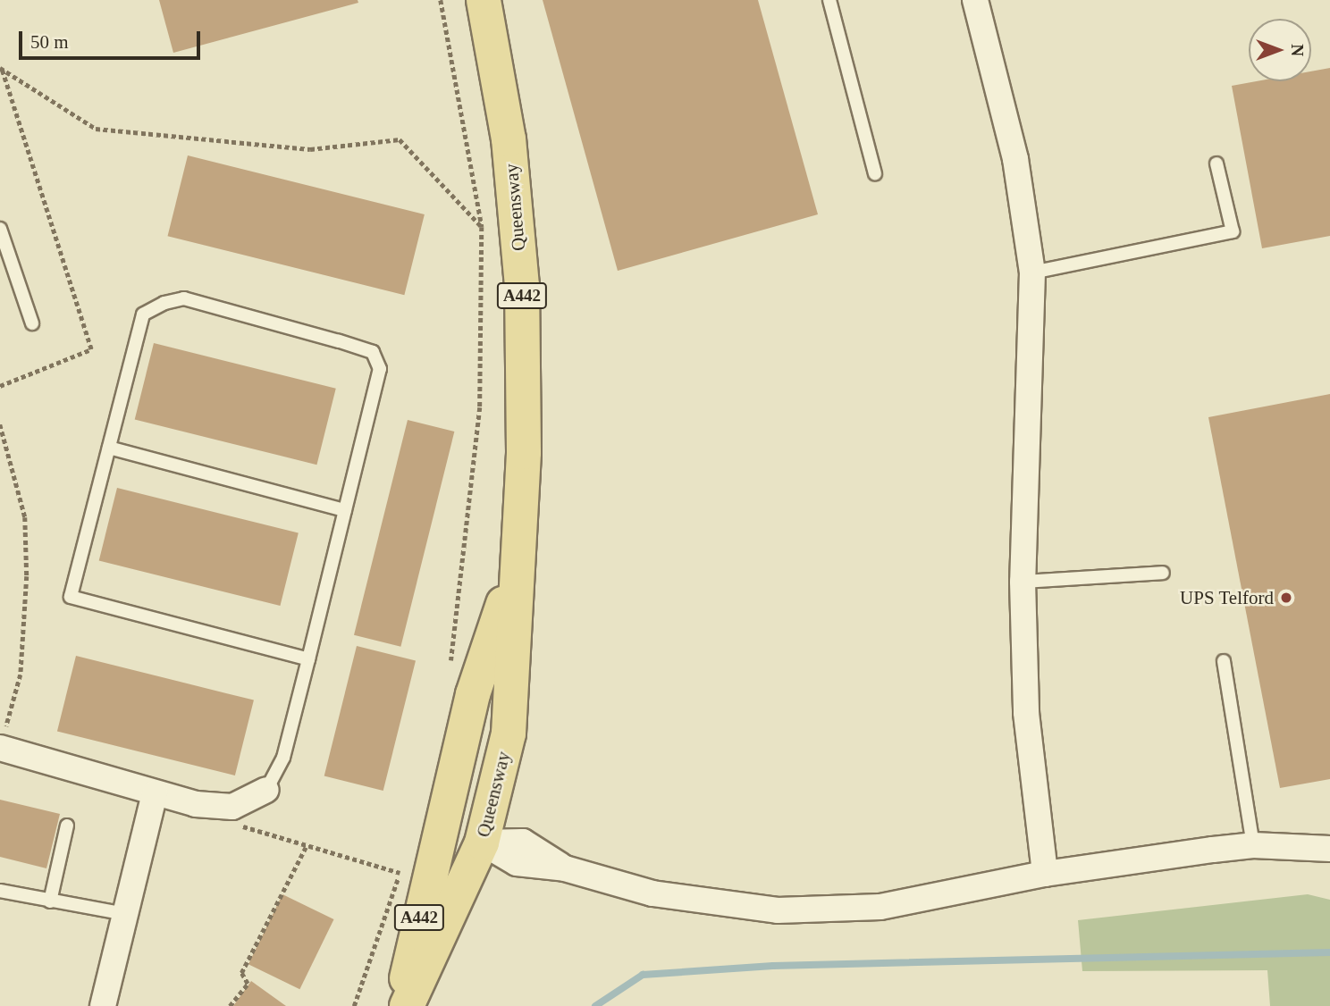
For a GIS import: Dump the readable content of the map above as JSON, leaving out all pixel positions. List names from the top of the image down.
{
  "streets": {
    "main road": ["Queensway", "A442"]
  },
  "places": ["UPS Telford"],
  "scale_bar": "50 m",
  "north": "right"
}
